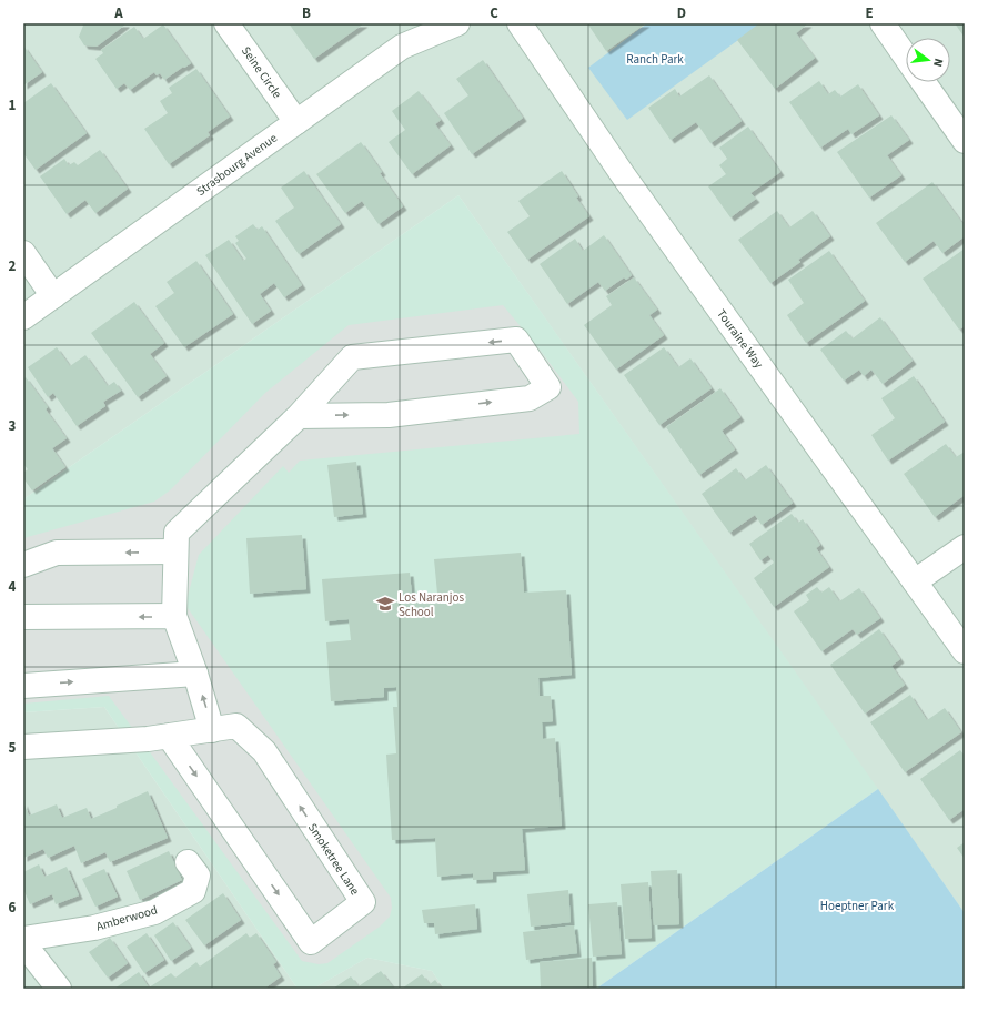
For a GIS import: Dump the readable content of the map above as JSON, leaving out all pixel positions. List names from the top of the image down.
{
  "streets": {
    "street": [
      "Seine Circle",
      "Strasbourg Avenue",
      "Touraine Way",
      "Smoketree Lane",
      "Amberwood"
    ]
  },
  "crossings": [
    ["Seine Circle", "Strasbourg Avenue"]
  ],
  "parks": ["Ranch Park", "Hoeptner Park"],
  "places": {
    "school or university": ["Los Naranjos School"]
  },
  "north": "right",
  "grid": {
    "columns": [
      "A",
      "B",
      "C",
      "D",
      "E"
    ],
    "rows": [
      "1",
      "2",
      "3",
      "4",
      "5",
      "6"
    ]
  }
}
